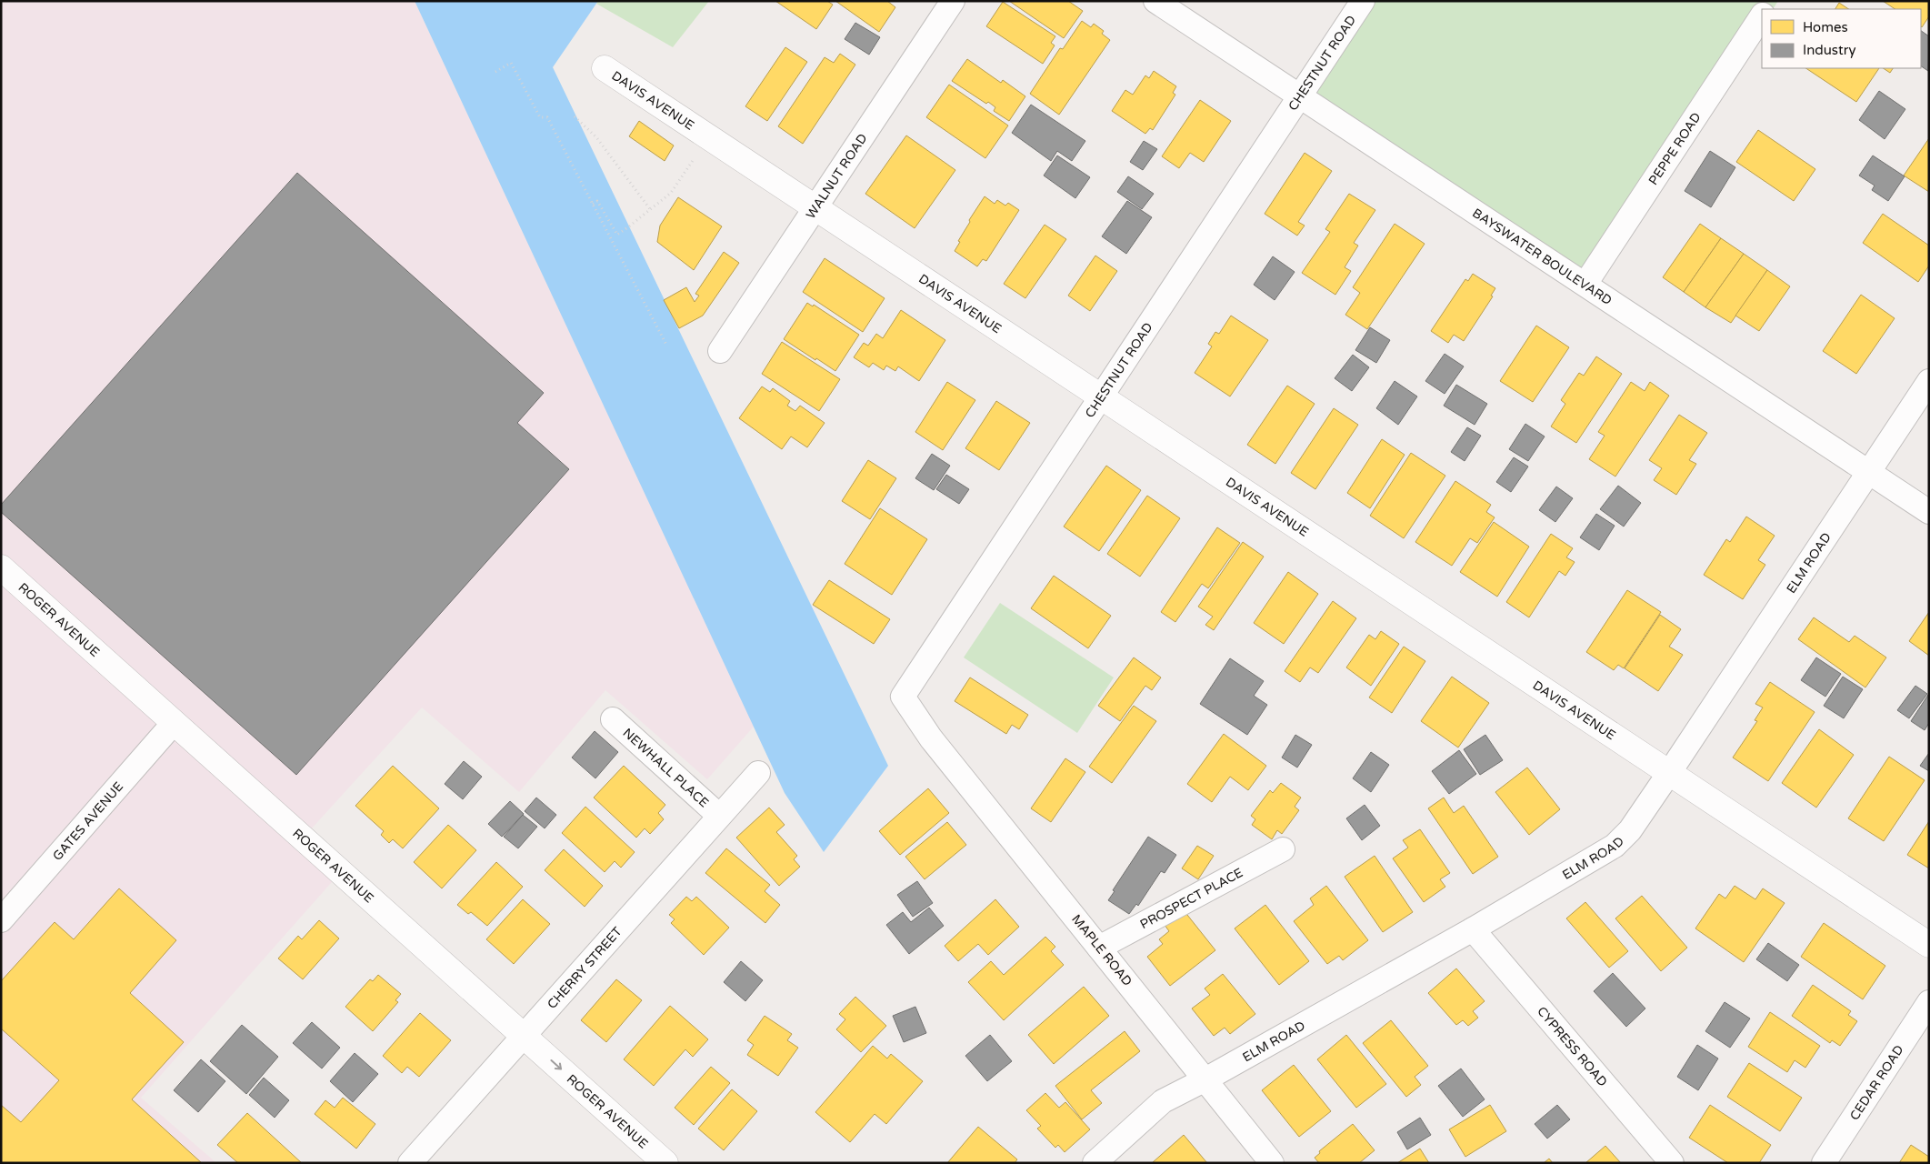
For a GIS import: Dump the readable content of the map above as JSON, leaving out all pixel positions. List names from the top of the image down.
{
  "streets": {
    "street": [
      "CHESTNUT ROAD",
      "DAVIS AVENUE",
      "PEPPE ROAD",
      "WALNUT ROAD",
      "BAYSWATER BOULEVARD",
      "ELM ROAD",
      "ROGER AVENUE",
      "NEWHALL PLACE",
      "GATES AVENUE",
      "PROSPECT PLACE",
      "MAPLE ROAD",
      "CHERRY STREET",
      "CYPRESS ROAD",
      "CEDAR ROAD"
    ]
  },
  "crossings": [
    ["CHESTNUT ROAD", "DAVIS AVENUE"],
    ["CHESTNUT ROAD", "BAYSWATER BOULEVARD"],
    ["CHESTNUT ROAD", "MAPLE ROAD"],
    ["DAVIS AVENUE", "WALNUT ROAD"],
    ["DAVIS AVENUE", "ELM ROAD"],
    ["PEPPE ROAD", "BAYSWATER BOULEVARD"],
    ["BAYSWATER BOULEVARD", "ELM ROAD"],
    ["ELM ROAD", "MAPLE ROAD"],
    ["ELM ROAD", "CYPRESS ROAD"],
    ["ROGER AVENUE", "GATES AVENUE"],
    ["ROGER AVENUE", "CHERRY STREET"],
    ["NEWHALL PLACE", "CHERRY STREET"],
    ["PROSPECT PLACE", "MAPLE ROAD"]
  ],
  "legend": ["Homes", "Industry"]
}
